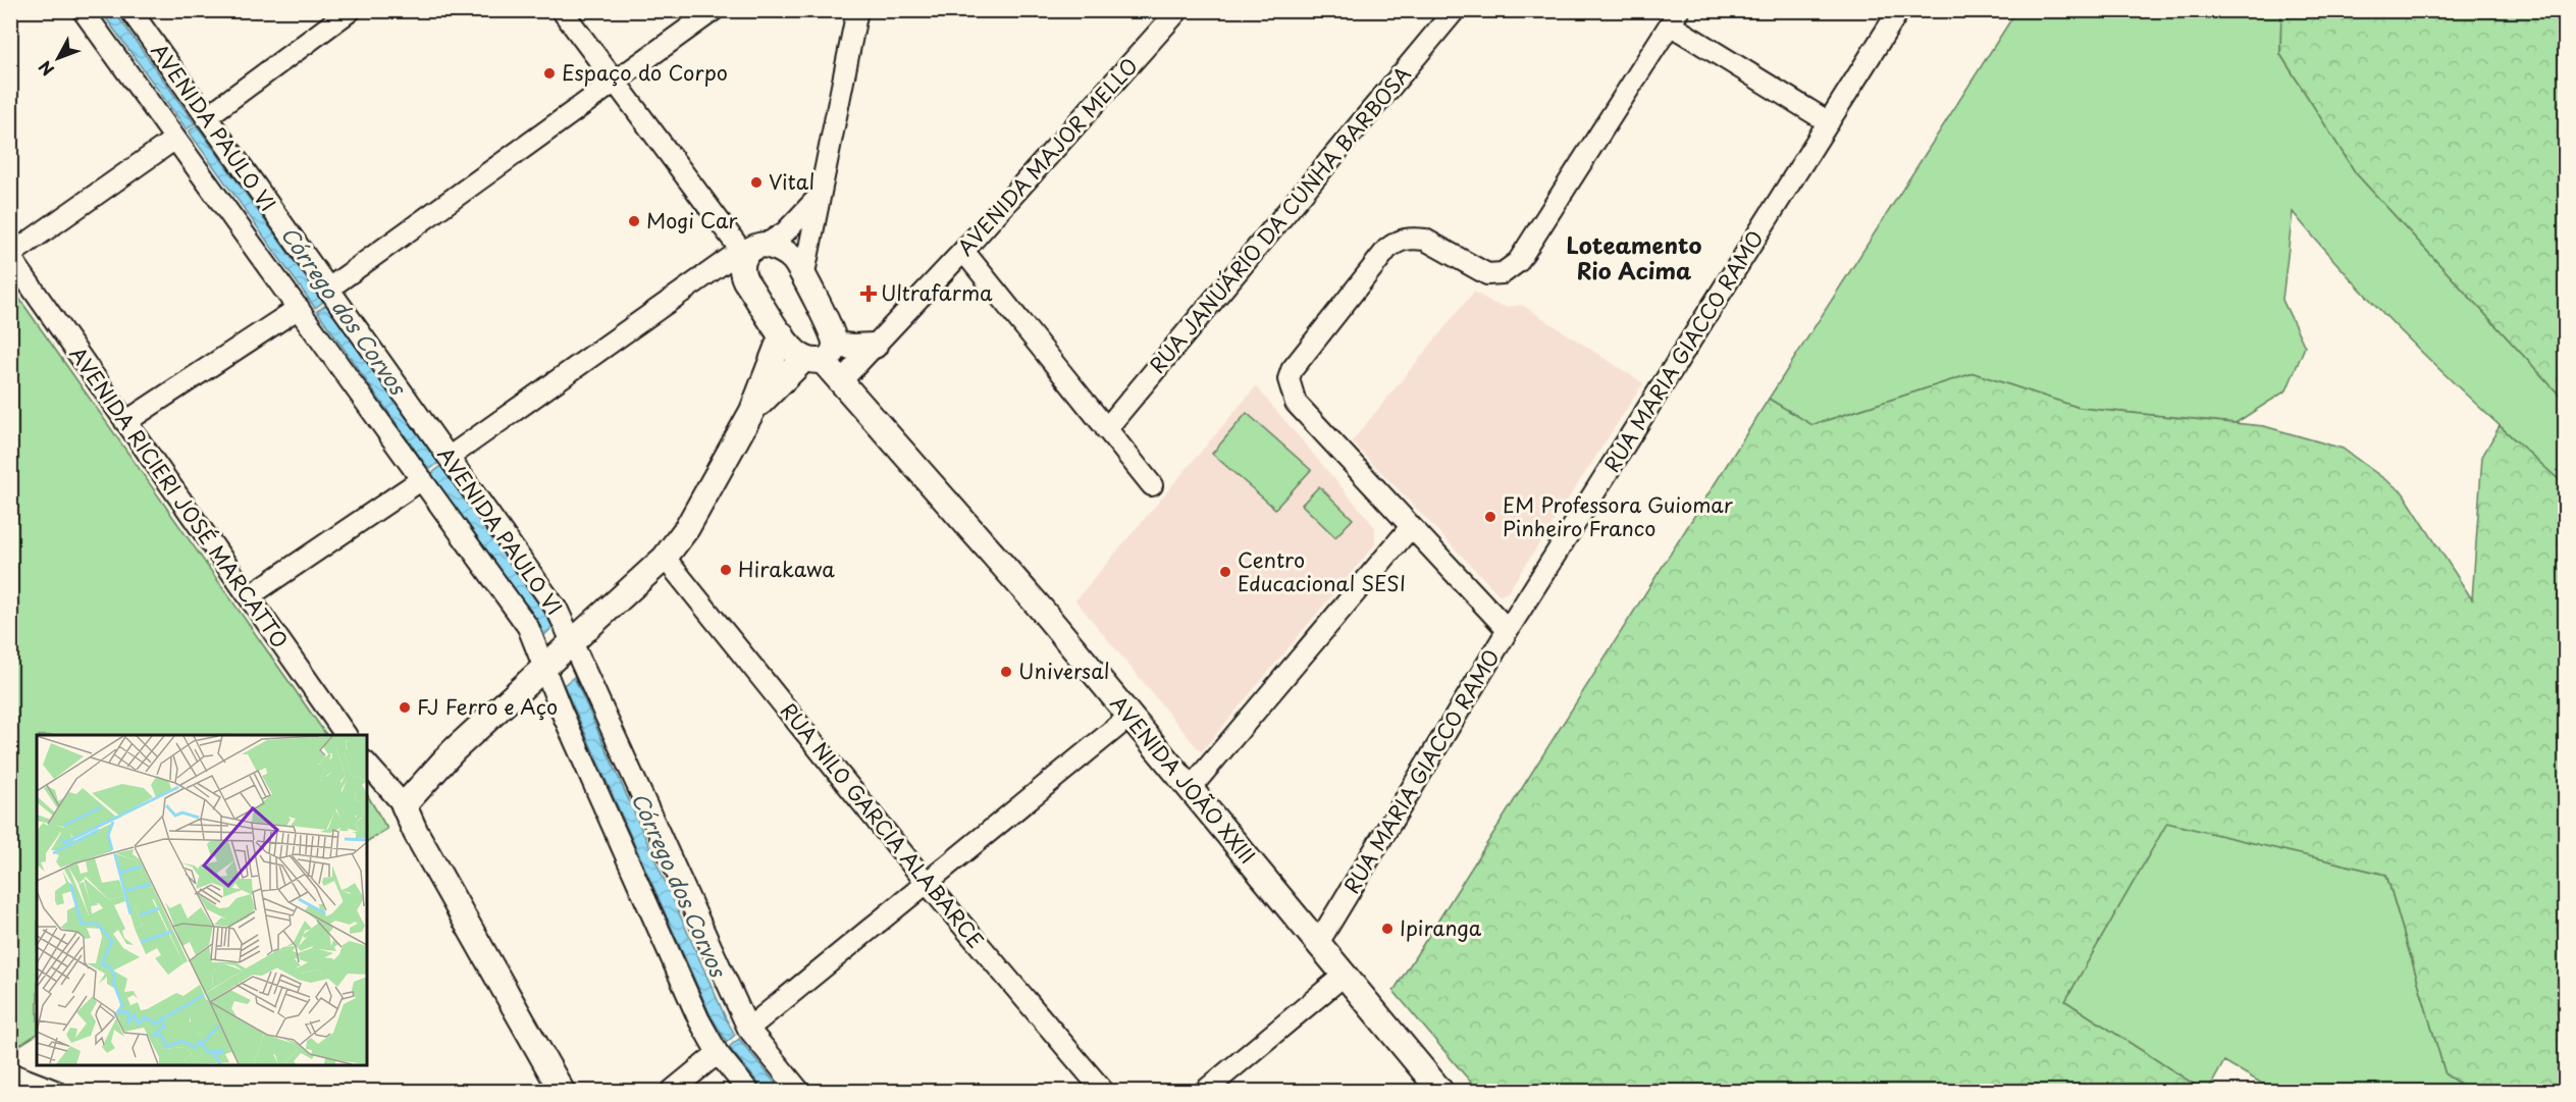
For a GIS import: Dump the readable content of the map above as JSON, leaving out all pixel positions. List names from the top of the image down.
{
  "streets": {
    "main road": ["AVENIDA JOÃO XXIII"],
    "street": [
      "AVENIDA PAULO VI",
      "AVENIDA MAJOR MELLO",
      "RUA JANUÁRIO DA CUNHA BARBOSA",
      "RUA MARIA GIACCO RAMO",
      "AVENIDA RICIERI JOSÉ MARCATTO",
      "RUA NILO GARCIA ALABARCE"
    ]
  },
  "crossings": [
    ["AVENIDA MAJOR MELLO", "AVENIDA JOÃO XXIII"],
    ["RUA MARIA GIACCO RAMO", "AVENIDA JOÃO XXIII"]
  ],
  "districts": ["Loteamento Rio Acima"],
  "water": ["Córrego dos Corvos"],
  "places": {
    "other": [
      "Espaço do Corpo",
      "Vital",
      "Mogi Car",
      "EM Professora Guiomar Pinheiro Franco",
      "Hirakawa",
      "Centro Educacional SESI",
      "Universal",
      "FJ Ferro e Aço",
      "Ipiranga"
    ],
    "health": ["Ultrafarma"]
  },
  "north": "bottom left"
}
